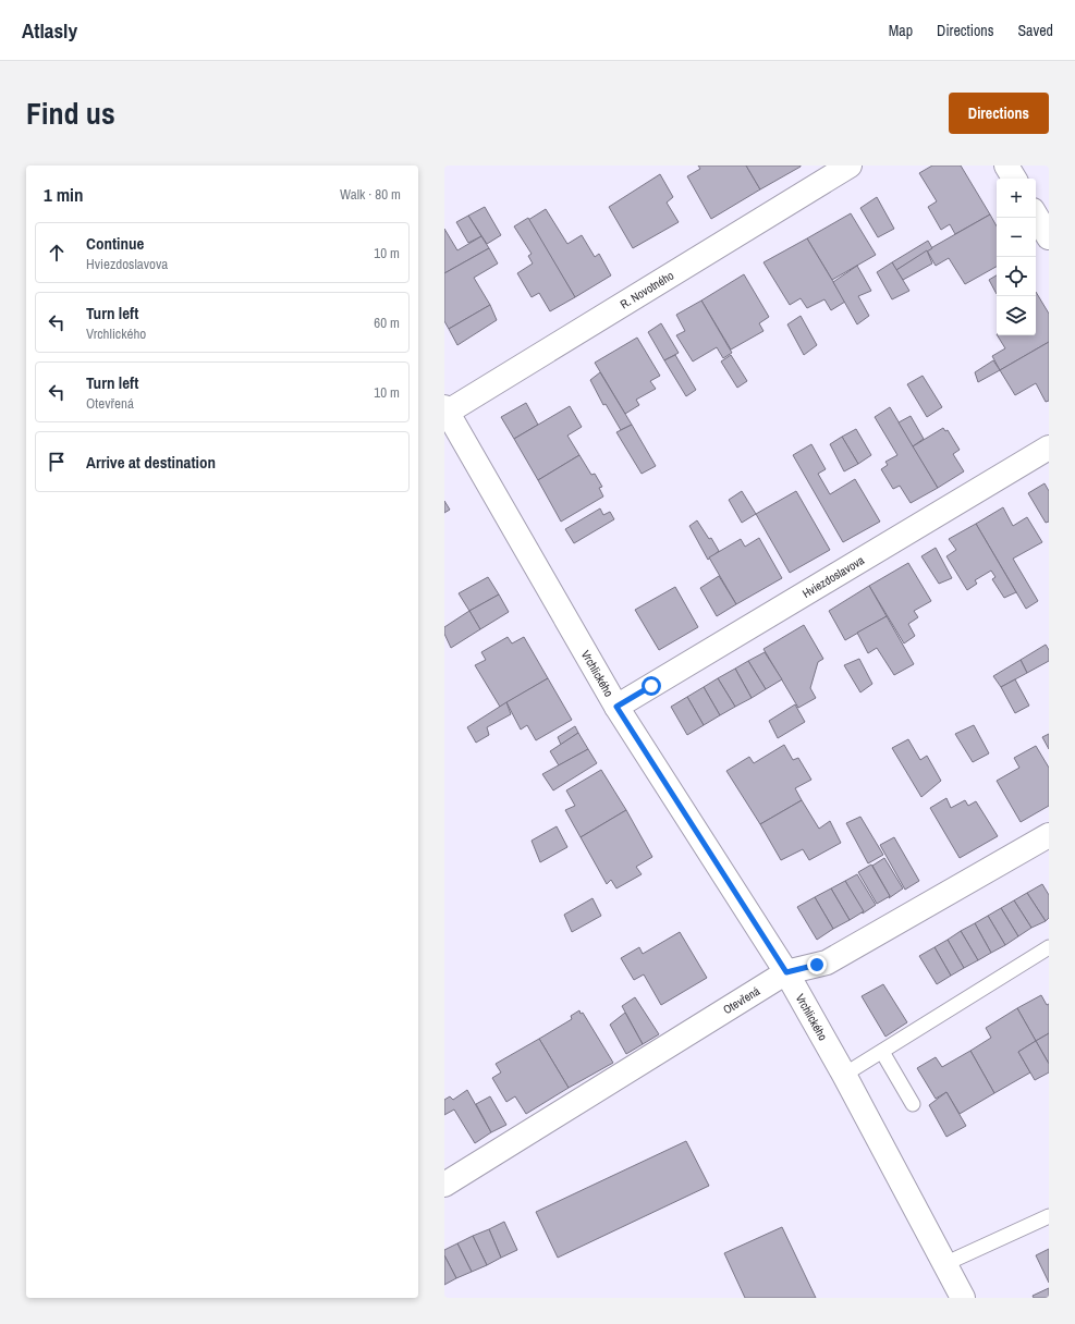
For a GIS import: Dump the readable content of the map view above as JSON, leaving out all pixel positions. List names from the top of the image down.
{
  "streets": {
    "street": [
      "R. Novotného",
      "Hviezdoslavova",
      "Vrchlického",
      "Otevřená"
    ]
  },
  "crossings": [
    ["R. Novotného", "Vrchlického"],
    ["Hviezdoslavova", "Vrchlického"],
    ["Vrchlického", "Otevřená"]
  ],
  "page": {
    "header": "Atlasly",
    "nav": ["Map", "Directions", "Saved"],
    "title": "Find us",
    "buttons": "Directions",
    "heading": ["1 min", "Walk · 80 m"],
    "map_buttons": ["+", "−"],
    "list": [
      ["Continue", "Hviezdoslavova", "10 m"],
      ["Turn left", "Vrchlického", "60 m"],
      ["Turn left", "Otevřená", "10 m"],
      "Arrive at destination"
    ]
  }
}
